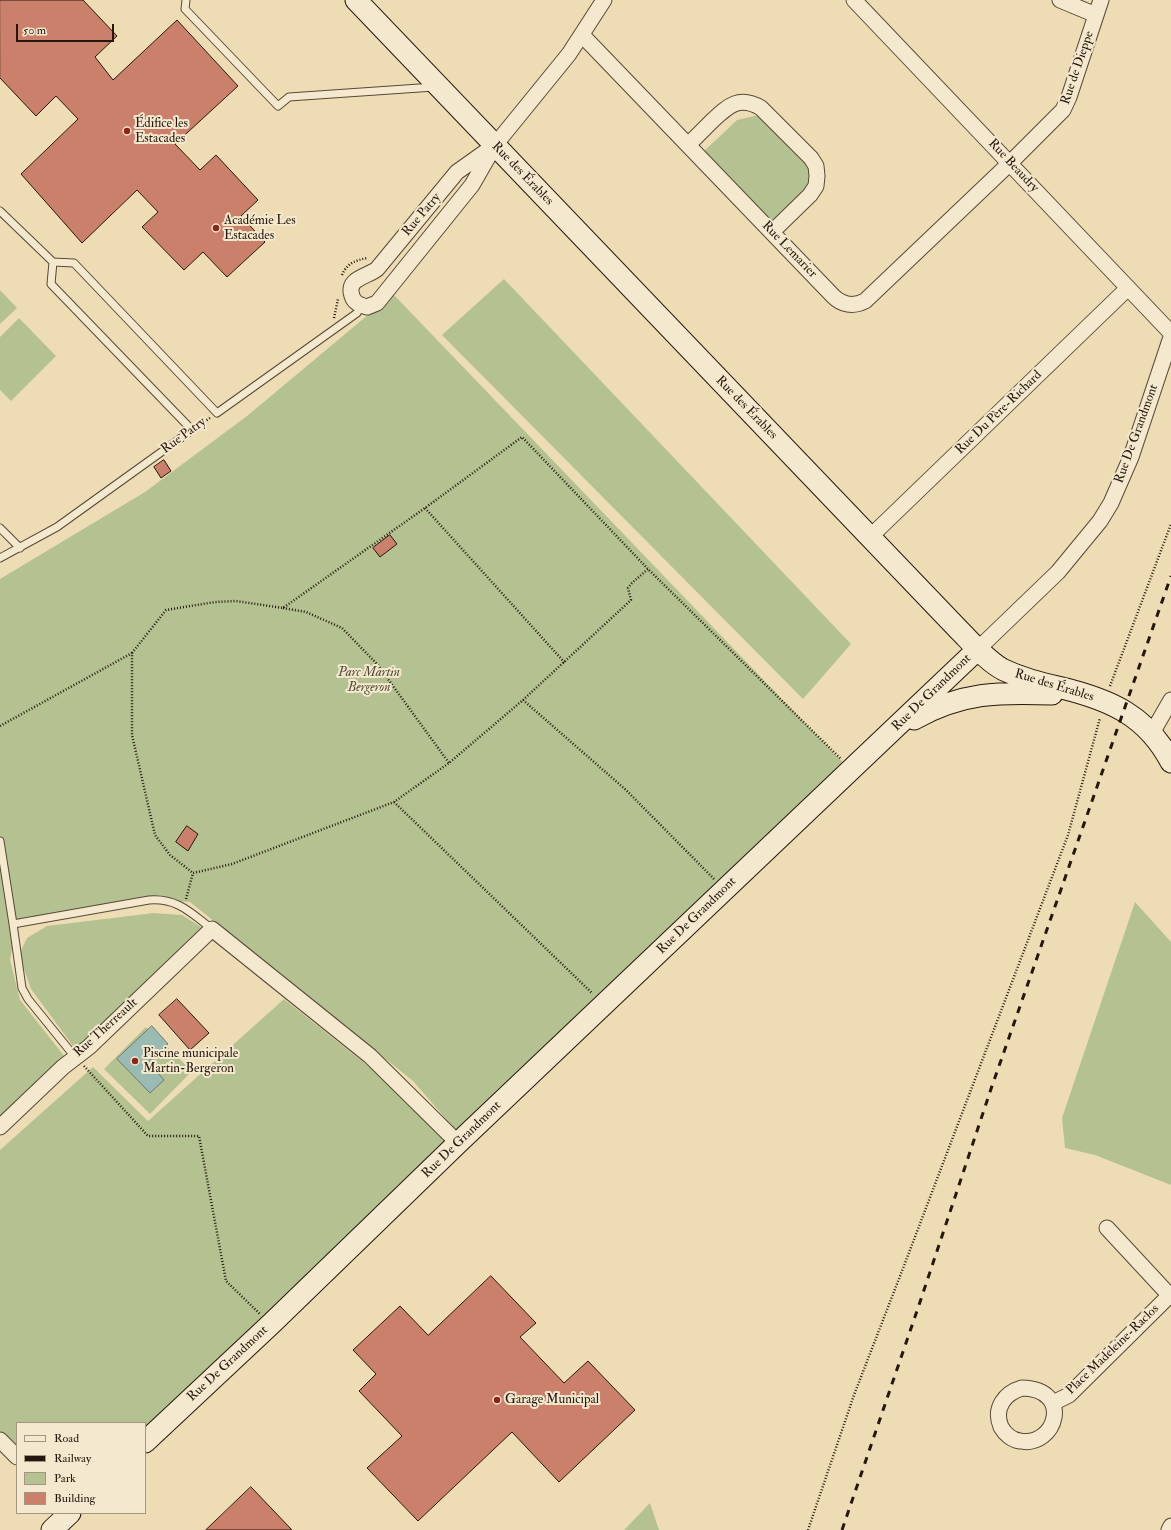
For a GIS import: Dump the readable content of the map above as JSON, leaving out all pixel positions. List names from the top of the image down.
{
  "streets": {
    "street": [
      "Rue de Dieppe",
      "Rue Beaudry",
      "Rue des Érables",
      "Rue Patry",
      "Rue Lemarier",
      "Rue Du Père-Richard",
      "Rue De Grandmont",
      "Rue Therreault",
      "Place Madeleine-Raclos"
    ]
  },
  "crossings": [
    ["Rue de Dieppe", "Rue Beaudry"],
    ["Rue de Dieppe", "Rue Lemarier"],
    ["Rue Beaudry", "Rue Lemarier"],
    ["Rue Beaudry", "Rue Du Père-Richard"],
    ["Rue des Érables", "Rue Patry"],
    ["Rue des Érables", "Rue Du Père-Richard"],
    ["Rue des Érables", "Rue De Grandmont"],
    ["Rue Patry", "Rue Lemarier"]
  ],
  "parks": ["Parc Martin Bergeron"],
  "places": [
    "Édifice les Estacades",
    "Académie Les Estacades",
    "Piscine municipale Martin-Bergeron",
    "Garage Municipal"
  ],
  "legend": [
    "Road",
    "Railway",
    "Park",
    "Building"
  ],
  "scale_bar": "50 m"
}
